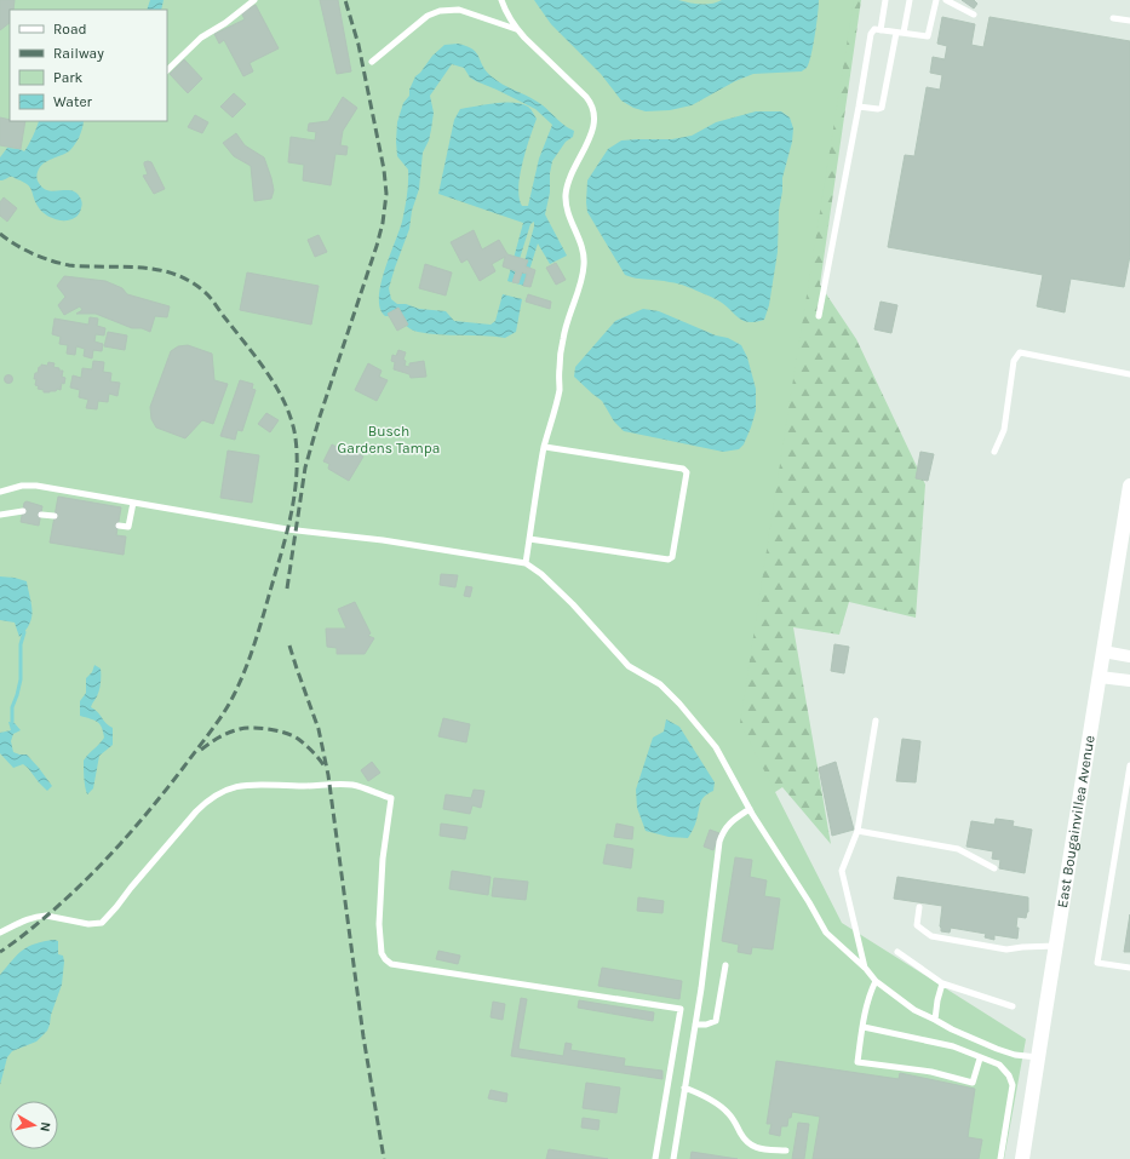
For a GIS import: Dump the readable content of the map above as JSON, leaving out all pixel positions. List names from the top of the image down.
{
  "streets": {
    "street": ["East Bougainvillea Avenue"]
  },
  "parks": ["Busch Gardens Tampa"],
  "legend": [
    "Road",
    "Railway",
    "Park",
    "Water"
  ],
  "north": "right"
}
